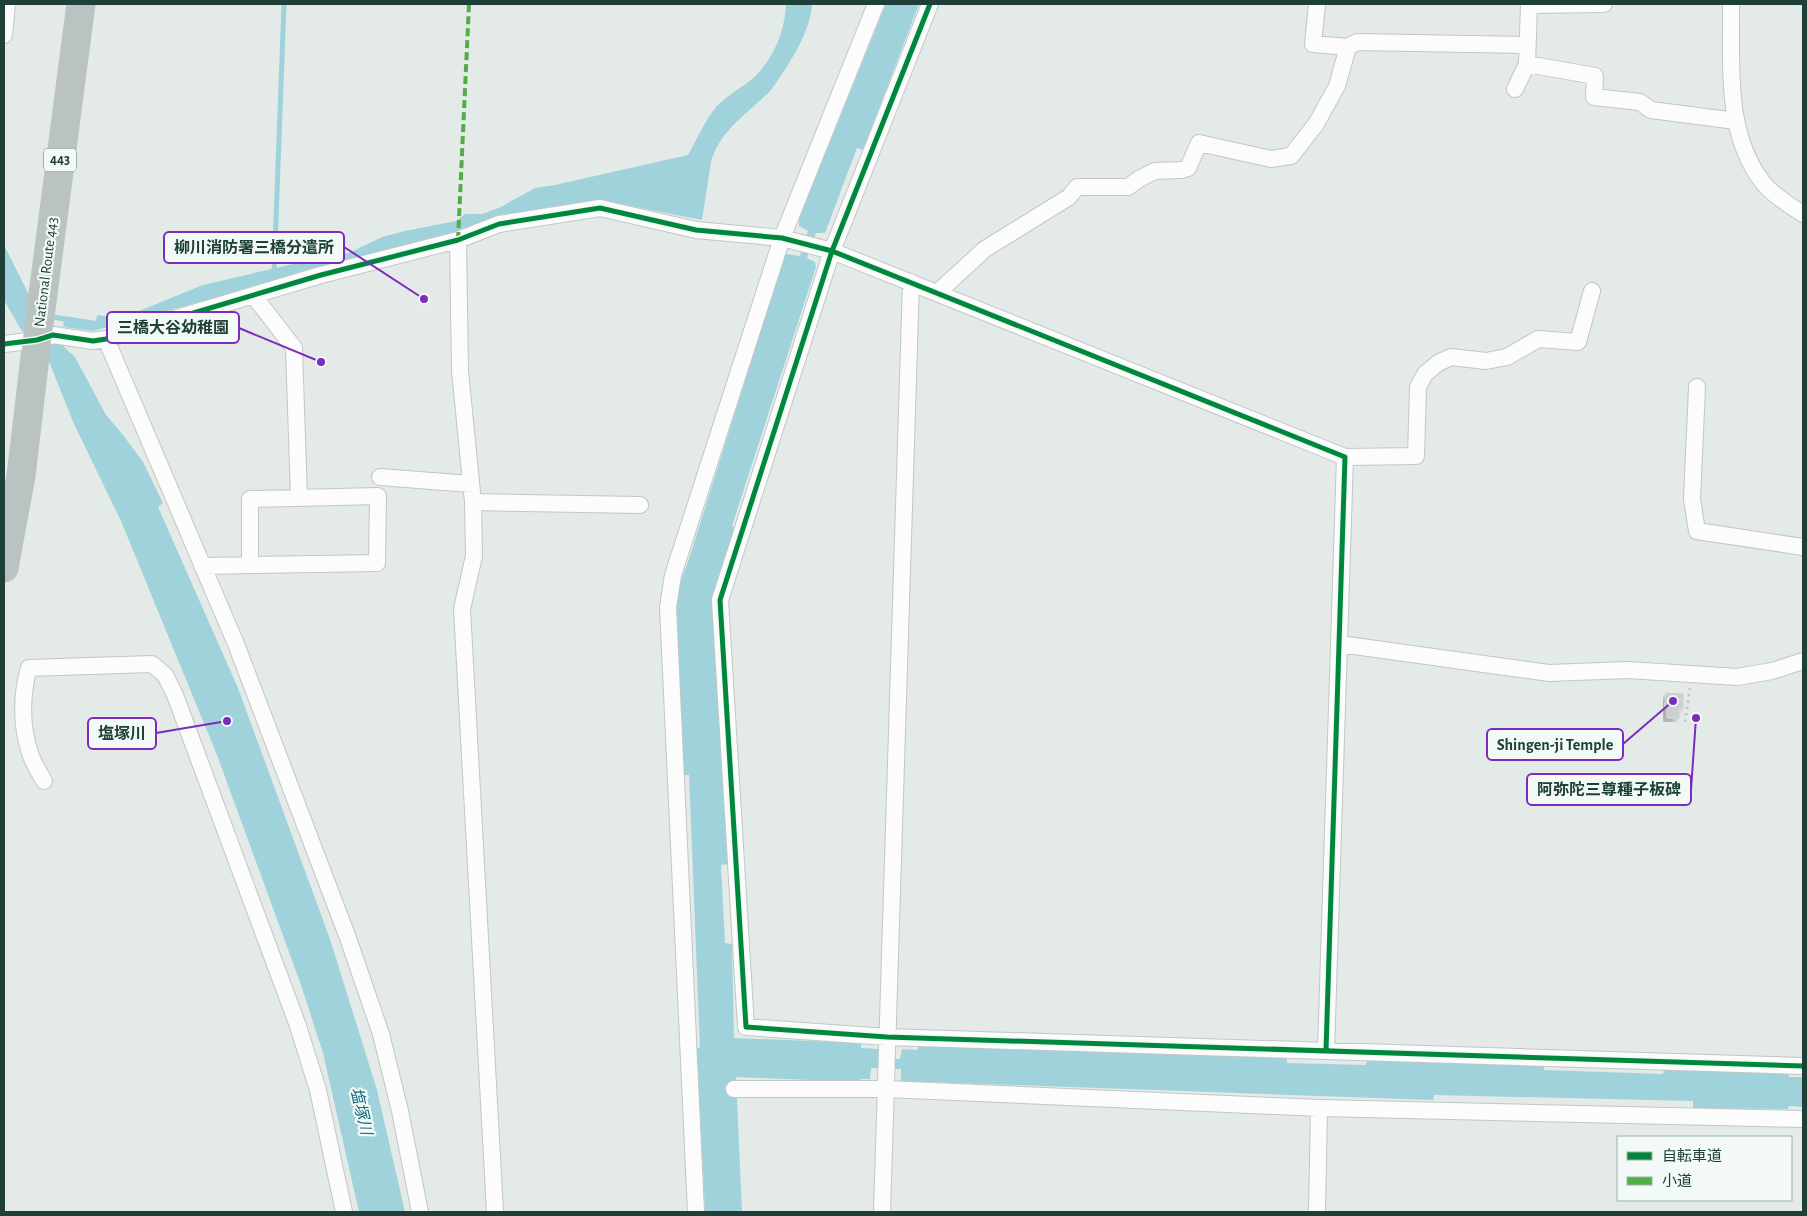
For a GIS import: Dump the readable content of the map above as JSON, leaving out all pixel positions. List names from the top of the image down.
{
  "streets": {
    "highway": ["443", "National Route 443"]
  },
  "water": ["塩塚川"],
  "places": [
    "柳川消防署三橋分遣所",
    "三橋大谷幼稚園",
    "Shingen-ji Temple",
    "阿弥陀三尊種子板碑",
    "塩塚川"
  ],
  "legend": ["自転車道", "小道"]
}
